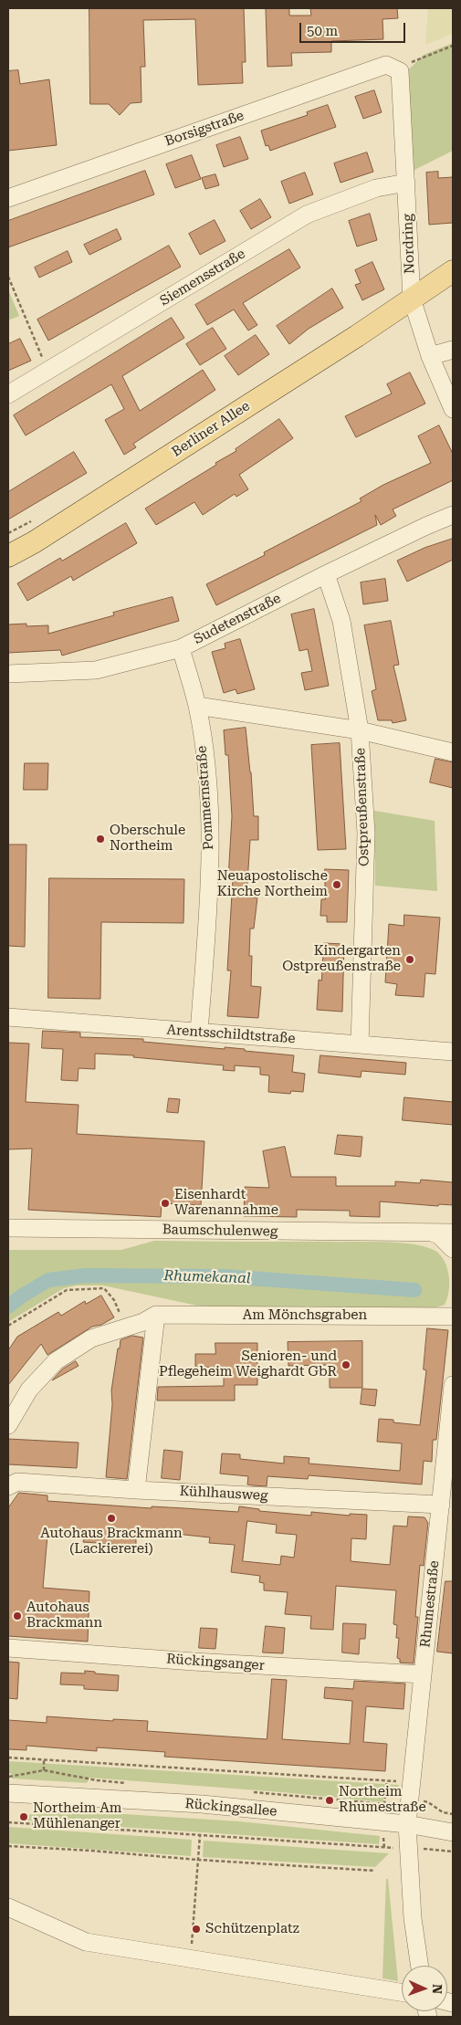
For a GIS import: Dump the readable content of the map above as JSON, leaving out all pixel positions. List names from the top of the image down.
{
  "streets": {
    "main road": ["Berliner Allee"],
    "street": [
      "Borsigstraße",
      "Nordring",
      "Siemensstraße",
      "Sudetenstraße",
      "Pommernstraße",
      "Ostpreußenstraße",
      "Arentsschildtstraße",
      "Baumschulenweg",
      "Am Mönchsgraben",
      "Kühlhausweg",
      "Rhumestraße",
      "Rückingsanger",
      "Rückingsallee"
    ]
  },
  "crossings": [
    ["Borsigstraße", "Nordring"],
    ["Nordring", "Siemensstraße"],
    ["Nordring", "Berliner Allee"],
    ["Sudetenstraße", "Pommernstraße"],
    ["Sudetenstraße", "Ostpreußenstraße"],
    ["Pommernstraße", "Arentsschildtstraße"],
    ["Ostpreußenstraße", "Arentsschildtstraße"],
    ["Kühlhausweg", "Rhumestraße"],
    ["Rhumestraße", "Rückingsanger"],
    ["Rhumestraße", "Rückingsallee"]
  ],
  "water": ["Rhumekanal"],
  "places": [
    "Oberschule Northeim",
    "Neuapostolische Kirche Northeim",
    "Kindergarten Ostpreußenstraße",
    "Eisenhardt Warenannahme",
    "Senioren- und Pflegeheim Weighardt GbR",
    "Autohaus Brackmann (Lackiererei)",
    "Autohaus Brackmann",
    "Northeim Rhumestraße",
    "Northeim Am Mühlenanger",
    "Schützenplatz"
  ],
  "scale_bar": "50 m",
  "north": "right"
}
